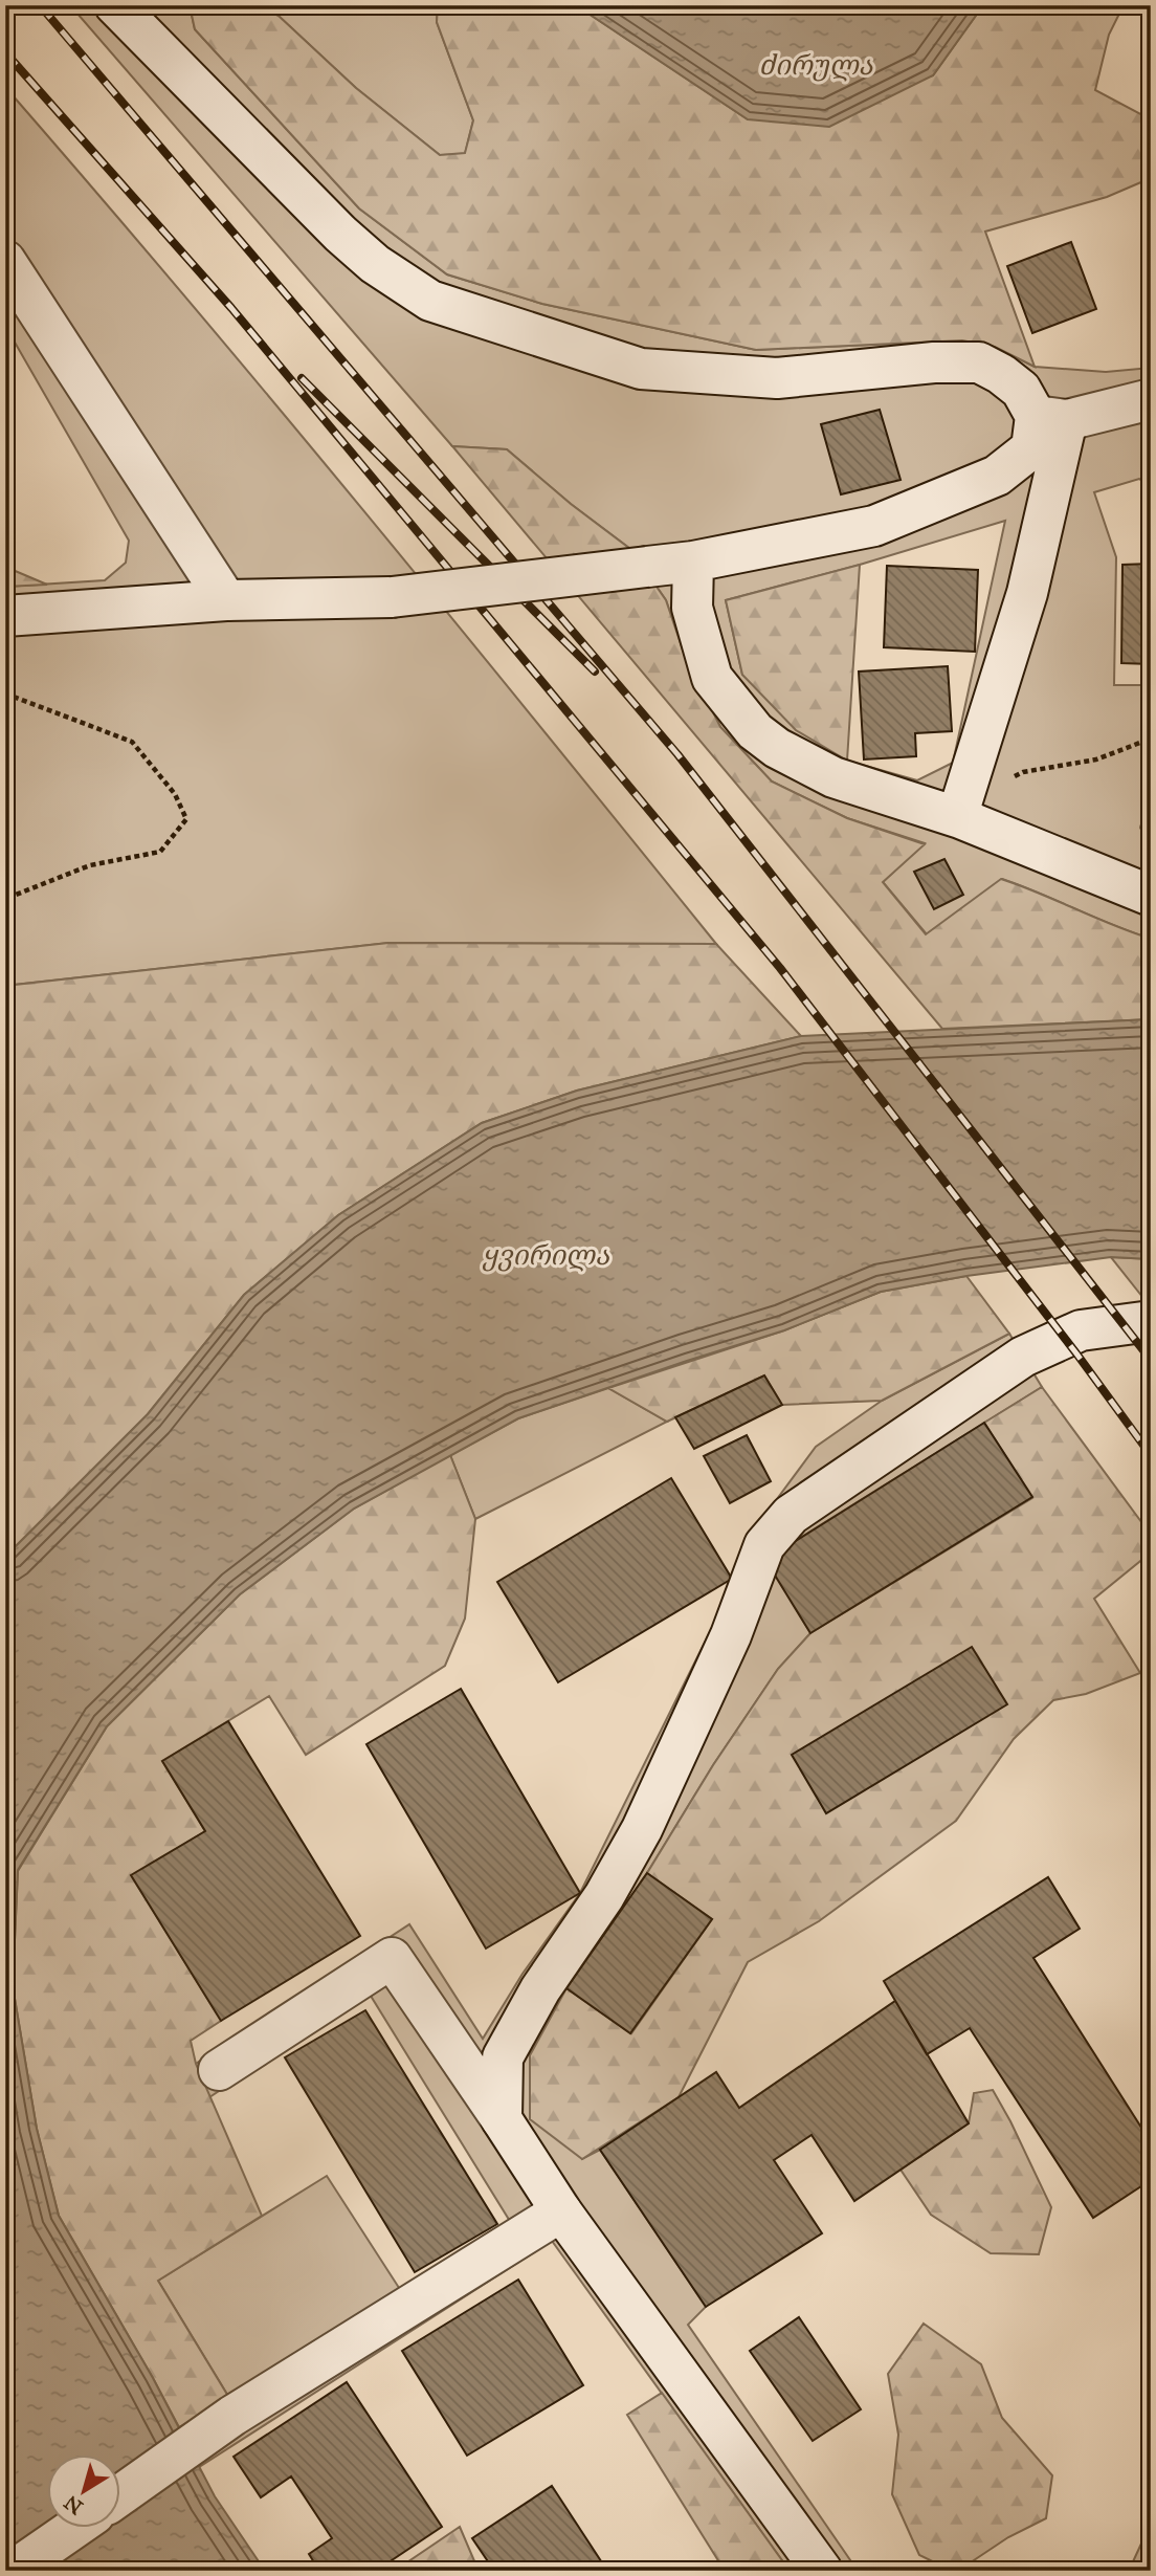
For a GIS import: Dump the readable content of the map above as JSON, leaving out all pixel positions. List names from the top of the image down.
{
  "water": ["ძირულა", "ყვირილა"],
  "north": "bottom left"
}
